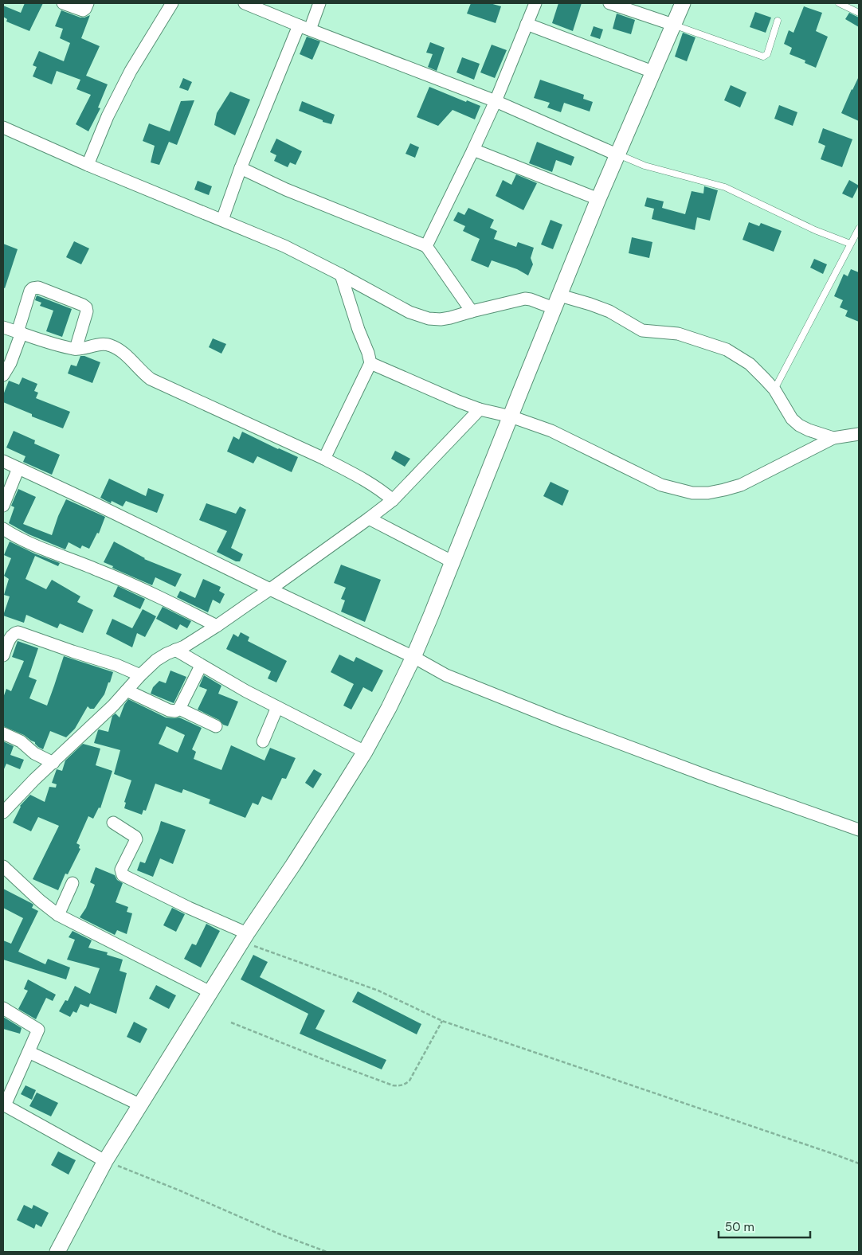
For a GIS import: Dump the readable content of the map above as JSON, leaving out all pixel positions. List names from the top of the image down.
{
  "scale_bar": "50 m"
}
